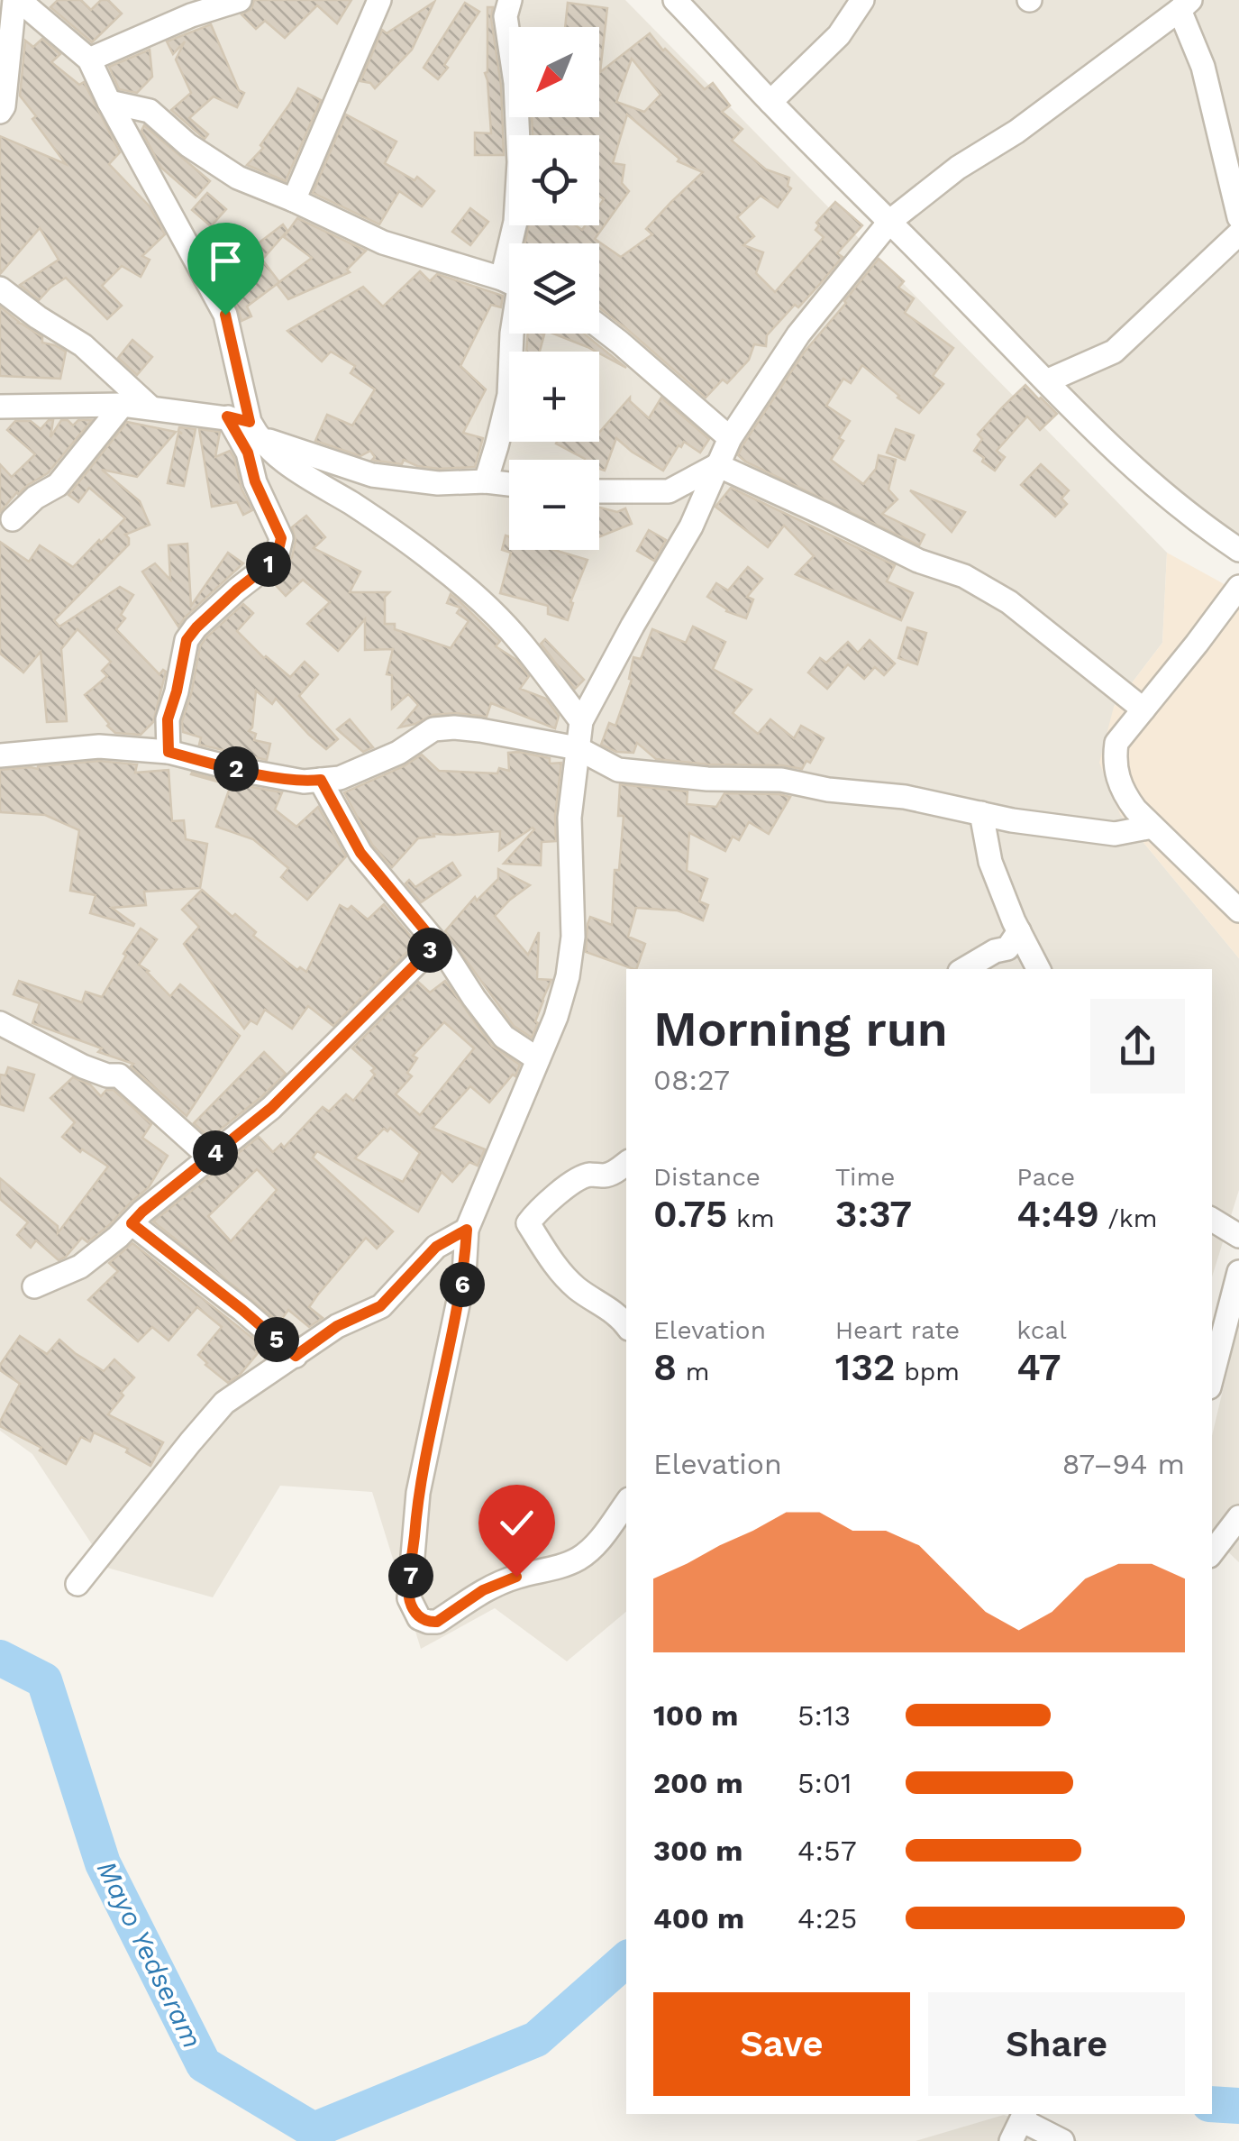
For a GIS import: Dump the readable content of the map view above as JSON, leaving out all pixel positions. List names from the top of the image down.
{
  "water": ["Mayo Yedseram"],
  "north": "bottom left",
  "page": {
    "map_buttons": ["+", "−"],
    "pins": [
      "1",
      "2",
      "3",
      "4",
      "6",
      "5",
      "7"
    ],
    "heading": ["Morning run", "08:27"],
    "stats": [
      ["Distance", "0.75 km"],
      ["Time", "3:37"],
      ["Pace", "4:49 /km"],
      ["Elevation", "8 m"],
      ["Heart rate", "132 bpm"],
      ["kcal", "47"]
    ],
    "chart": ["Elevation", "87–94 m"],
    "list": [
      {
        "name": "100 m",
        "note": "5:13"
      },
      {
        "name": "200 m",
        "note": "5:01"
      },
      {
        "name": "300 m",
        "note": "4:57"
      },
      {
        "name": "400 m",
        "note": "4:25"
      }
    ],
    "buttons": ["Save", "Share"]
  }
}
